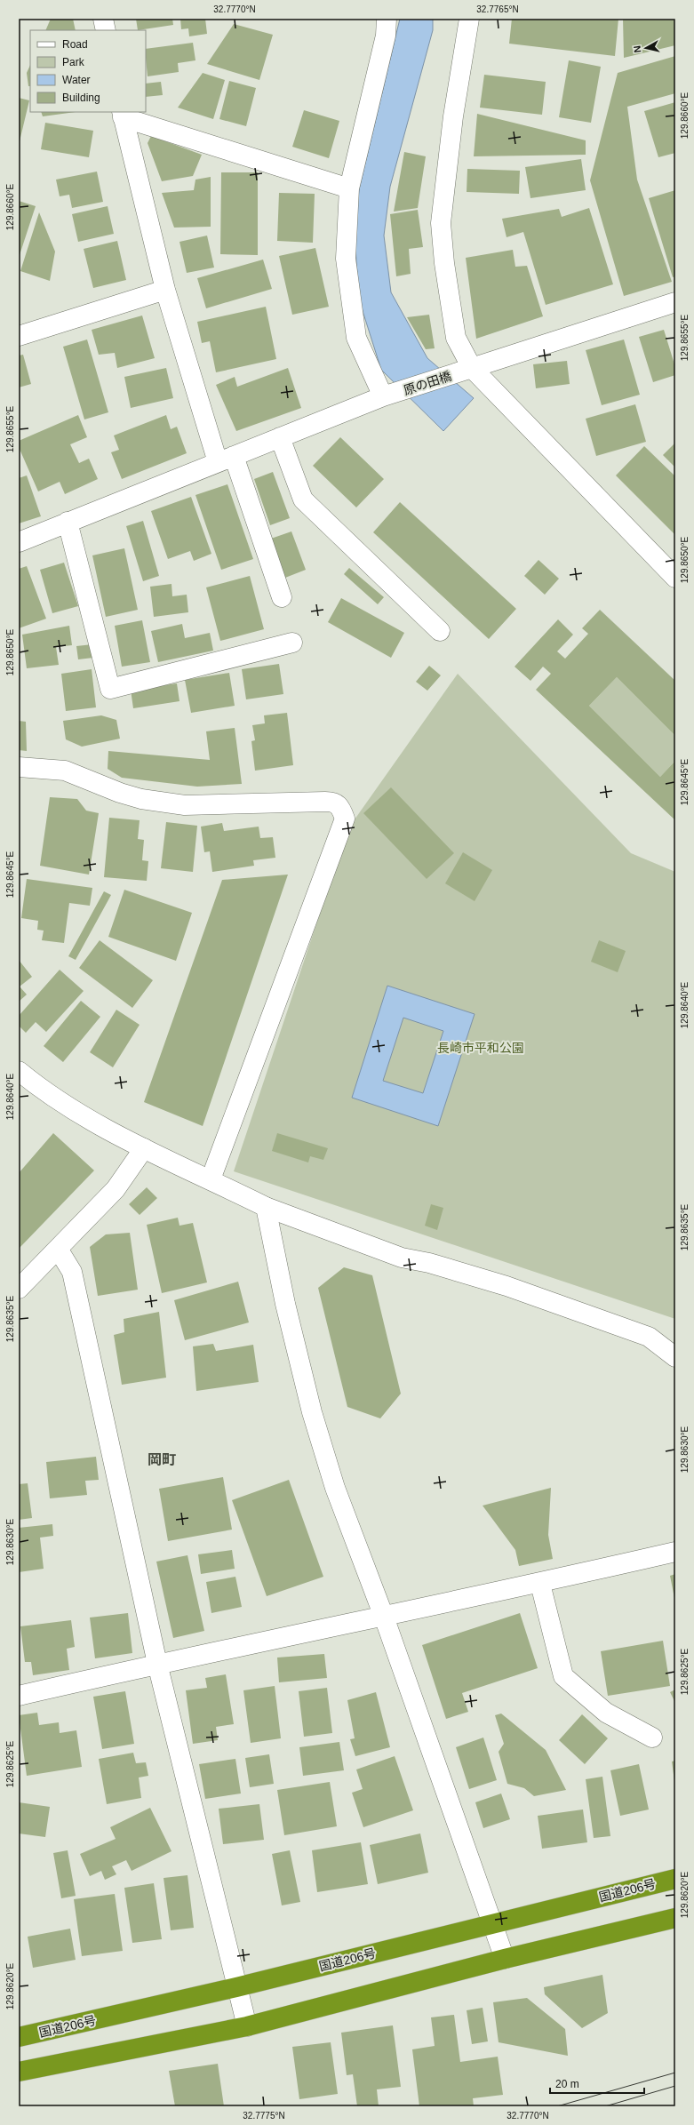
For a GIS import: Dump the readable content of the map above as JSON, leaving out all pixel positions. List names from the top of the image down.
{
  "streets": {
    "highway": ["国道206号"],
    "street": ["原の田橋"]
  },
  "districts": ["岡町"],
  "parks": ["長崎市平和公園"],
  "legend": [
    "Road",
    "Park",
    "Water",
    "Building"
  ],
  "scale_bar": "20 m",
  "north": "left",
  "coordinates": [
    "32.7770°N",
    "32.7765°N",
    "129.8660°E",
    "129.8655°E",
    "129.8650°E",
    "129.8645°E",
    "129.8640°E",
    "129.8635°E",
    "129.8630°E",
    "129.8625°E",
    "129.8620°E",
    "32.7775°N"
  ]
}
